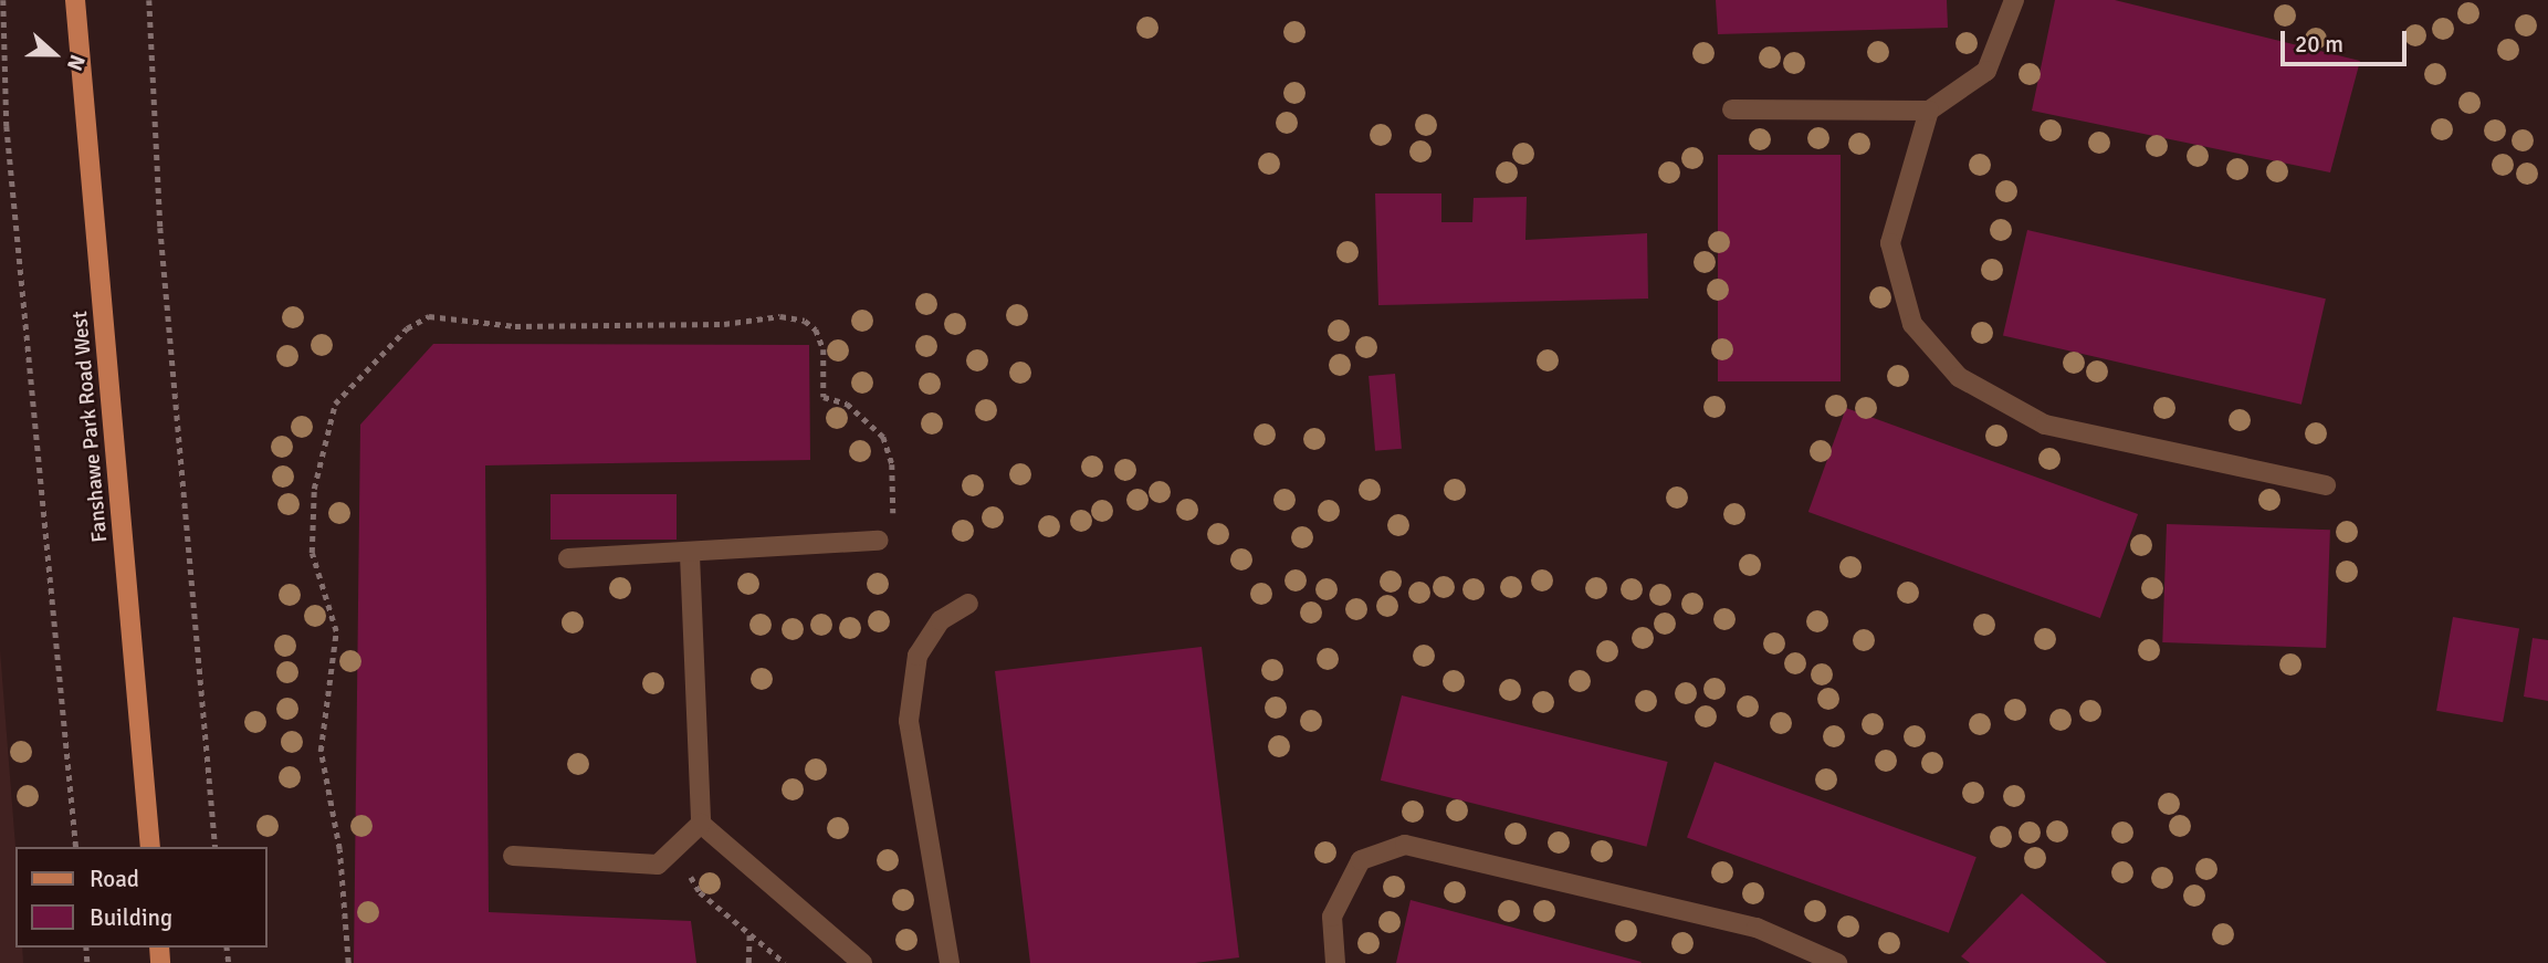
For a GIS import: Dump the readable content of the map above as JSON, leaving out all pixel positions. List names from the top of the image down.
{
  "streets": {
    "main road": ["Fanshawe Park Road West"]
  },
  "legend": ["Road", "Building"],
  "scale_bar": "20 m",
  "north": "right"
}
